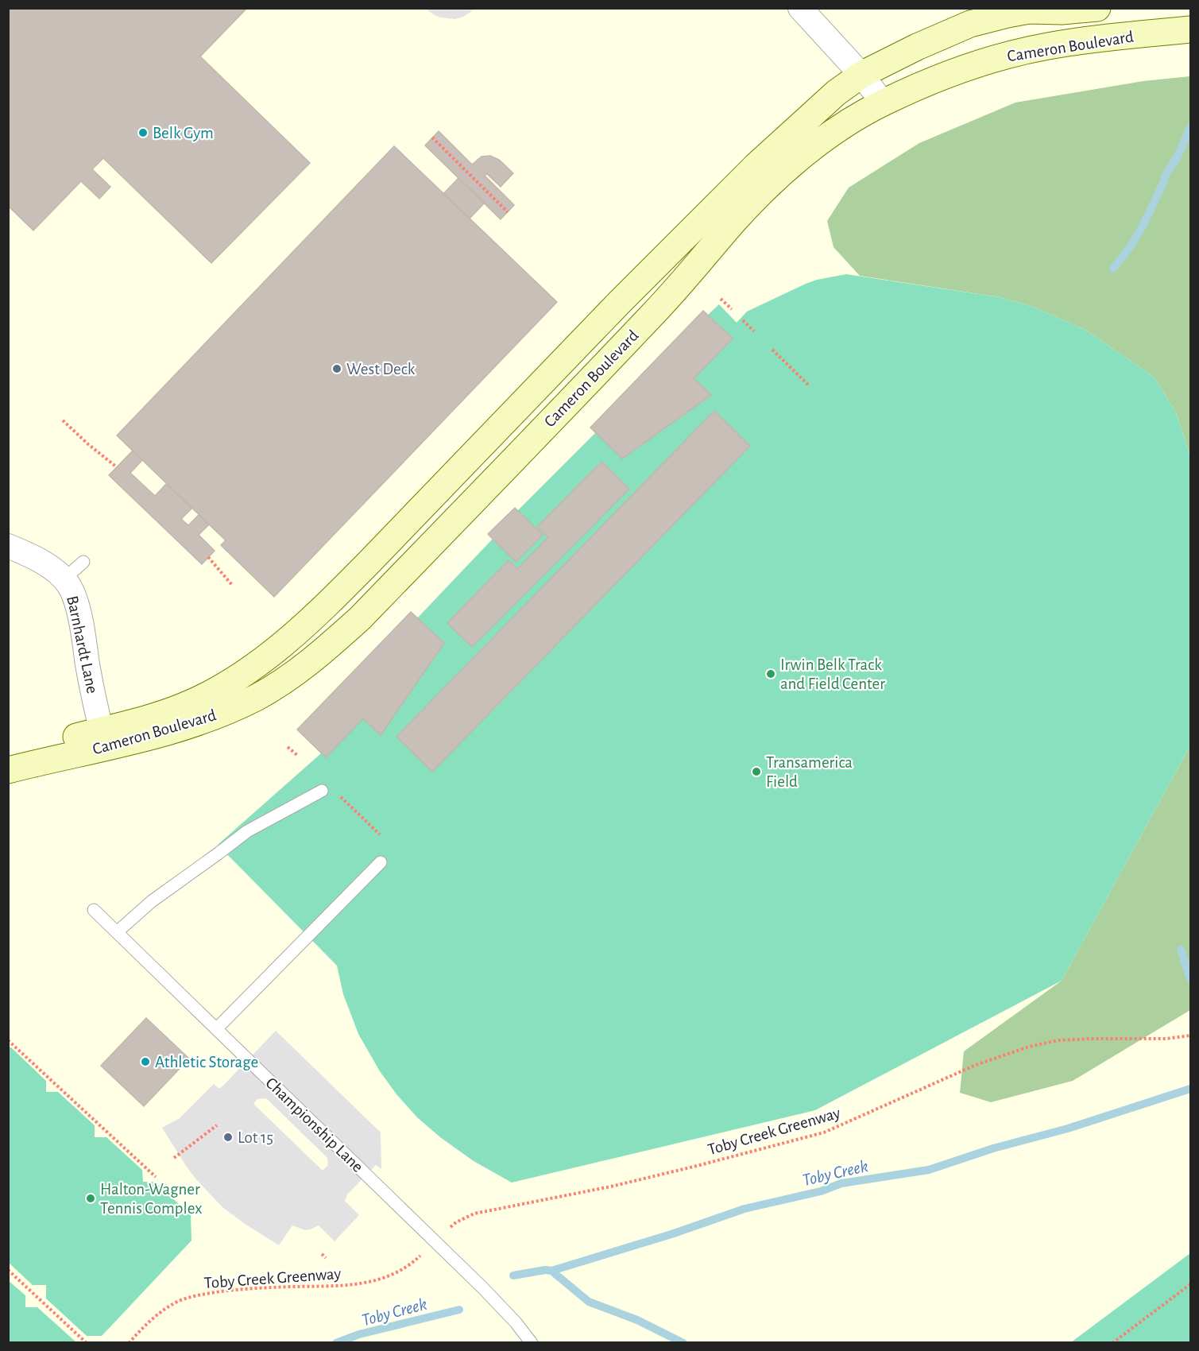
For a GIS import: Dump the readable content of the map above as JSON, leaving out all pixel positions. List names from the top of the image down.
{
  "streets": {
    "street": ["Cameron Boulevard", "Barnhardt Lane"],
    "lane": ["Championship Lane"],
    "path": ["Toby Creek Greenway"]
  },
  "crossings": [
    ["Cameron Boulevard", "Barnhardt Lane"]
  ],
  "water": ["Toby Creek"],
  "places": [
    "Belk Gym",
    "West Deck",
    "Irwin Belk Track and Field Center",
    "Transamerica Field",
    "Athletic Storage",
    "Lot 15",
    "Halton-Wagner Tennis Complex"
  ]
}
